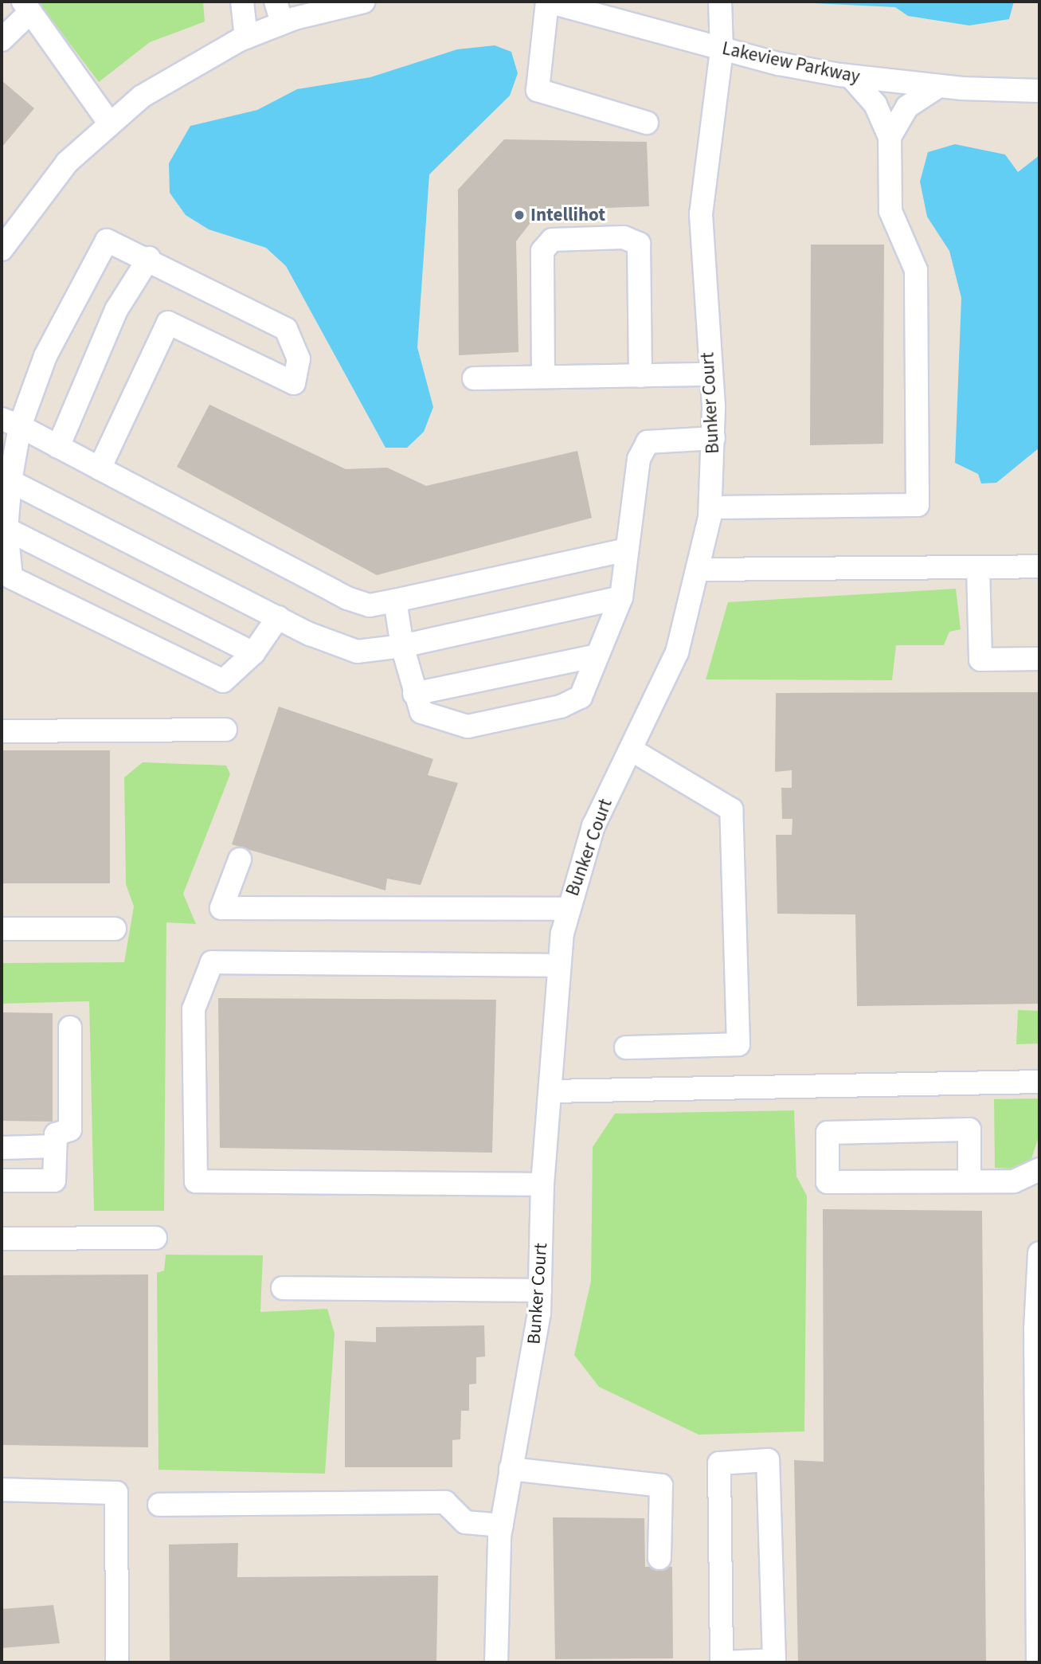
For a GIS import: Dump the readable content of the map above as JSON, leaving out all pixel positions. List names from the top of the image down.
{
  "streets": {
    "street": ["Lakeview Parkway", "Bunker Court"]
  },
  "crossings": [
    ["Lakeview Parkway", "Bunker Court"]
  ],
  "places": ["Intellihot"]
}
